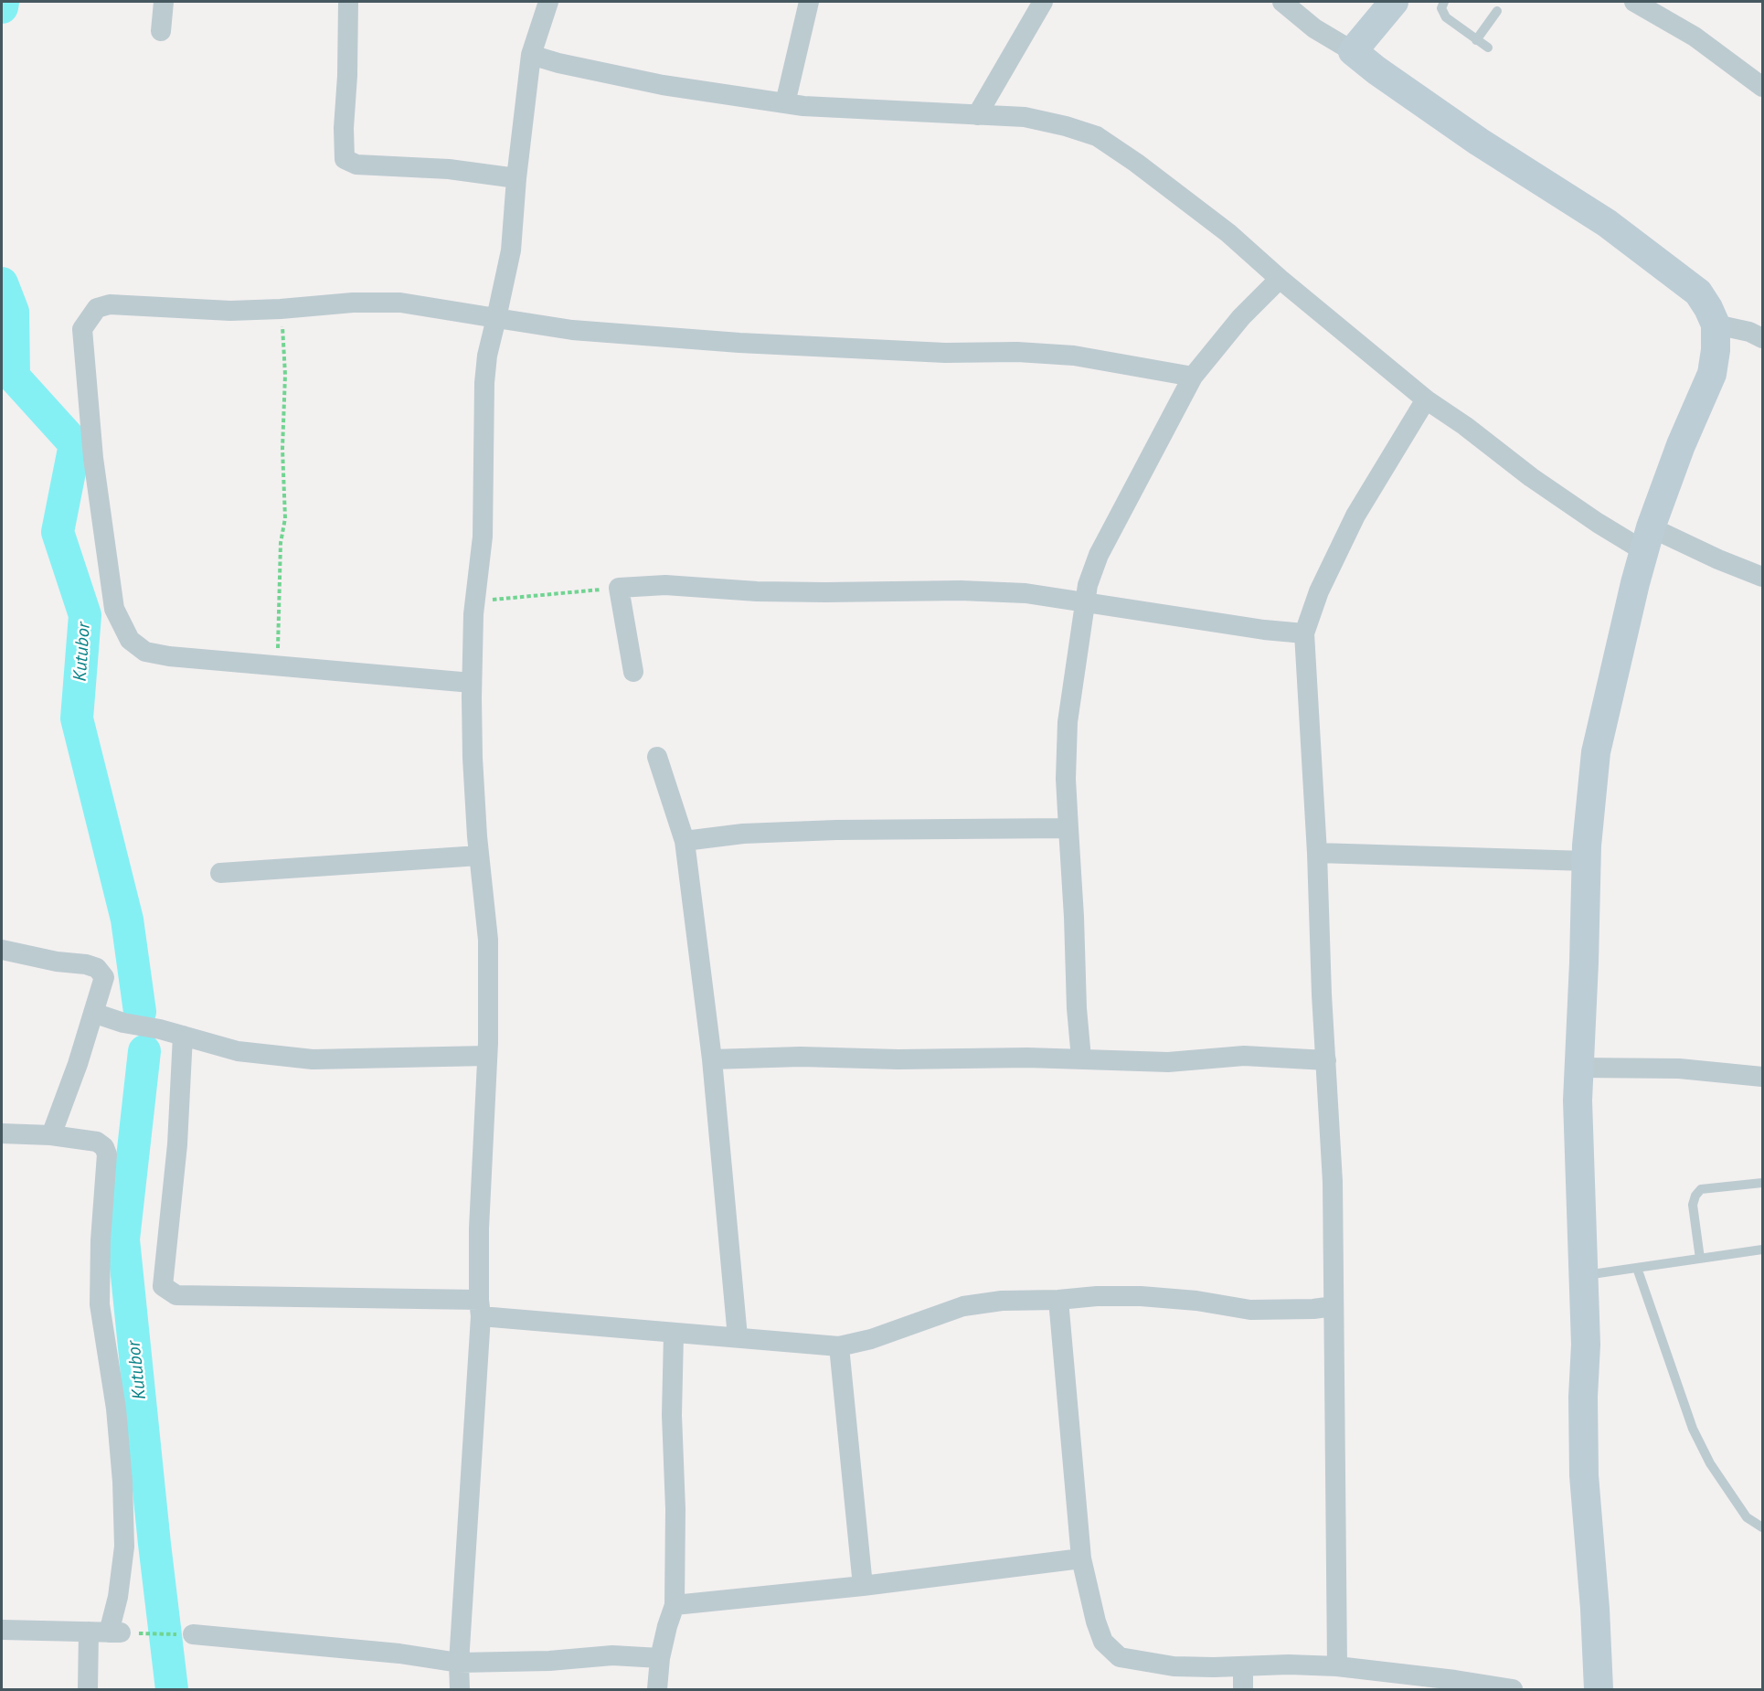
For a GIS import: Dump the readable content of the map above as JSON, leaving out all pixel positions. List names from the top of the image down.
{
  "water": ["Kutubor"]
}
